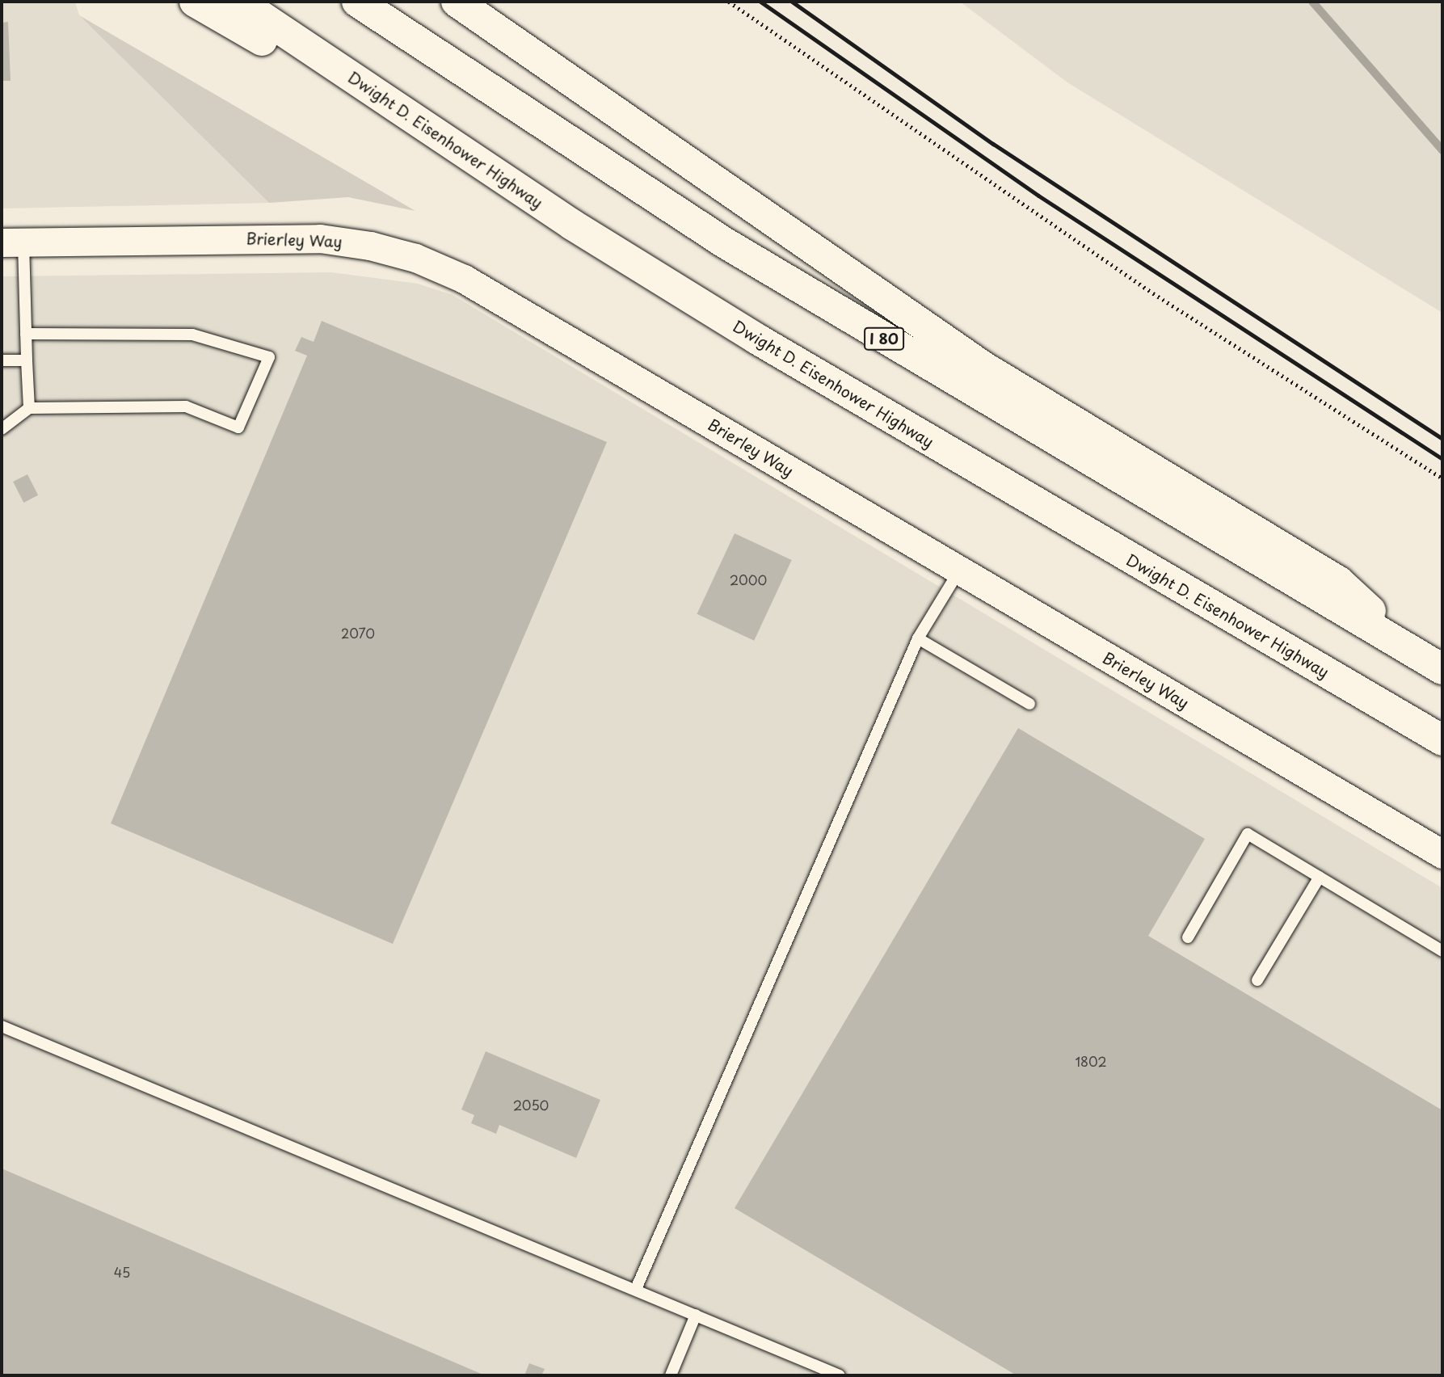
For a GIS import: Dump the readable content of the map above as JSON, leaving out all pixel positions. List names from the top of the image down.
{
  "streets": {
    "highway": ["Dwight D. Eisenhower Highway", "I 80"],
    "street": ["Brierley Way"]
  },
  "house_numbers": [
    "2000",
    "2070",
    "1802",
    "2050",
    "45"
  ]
}
